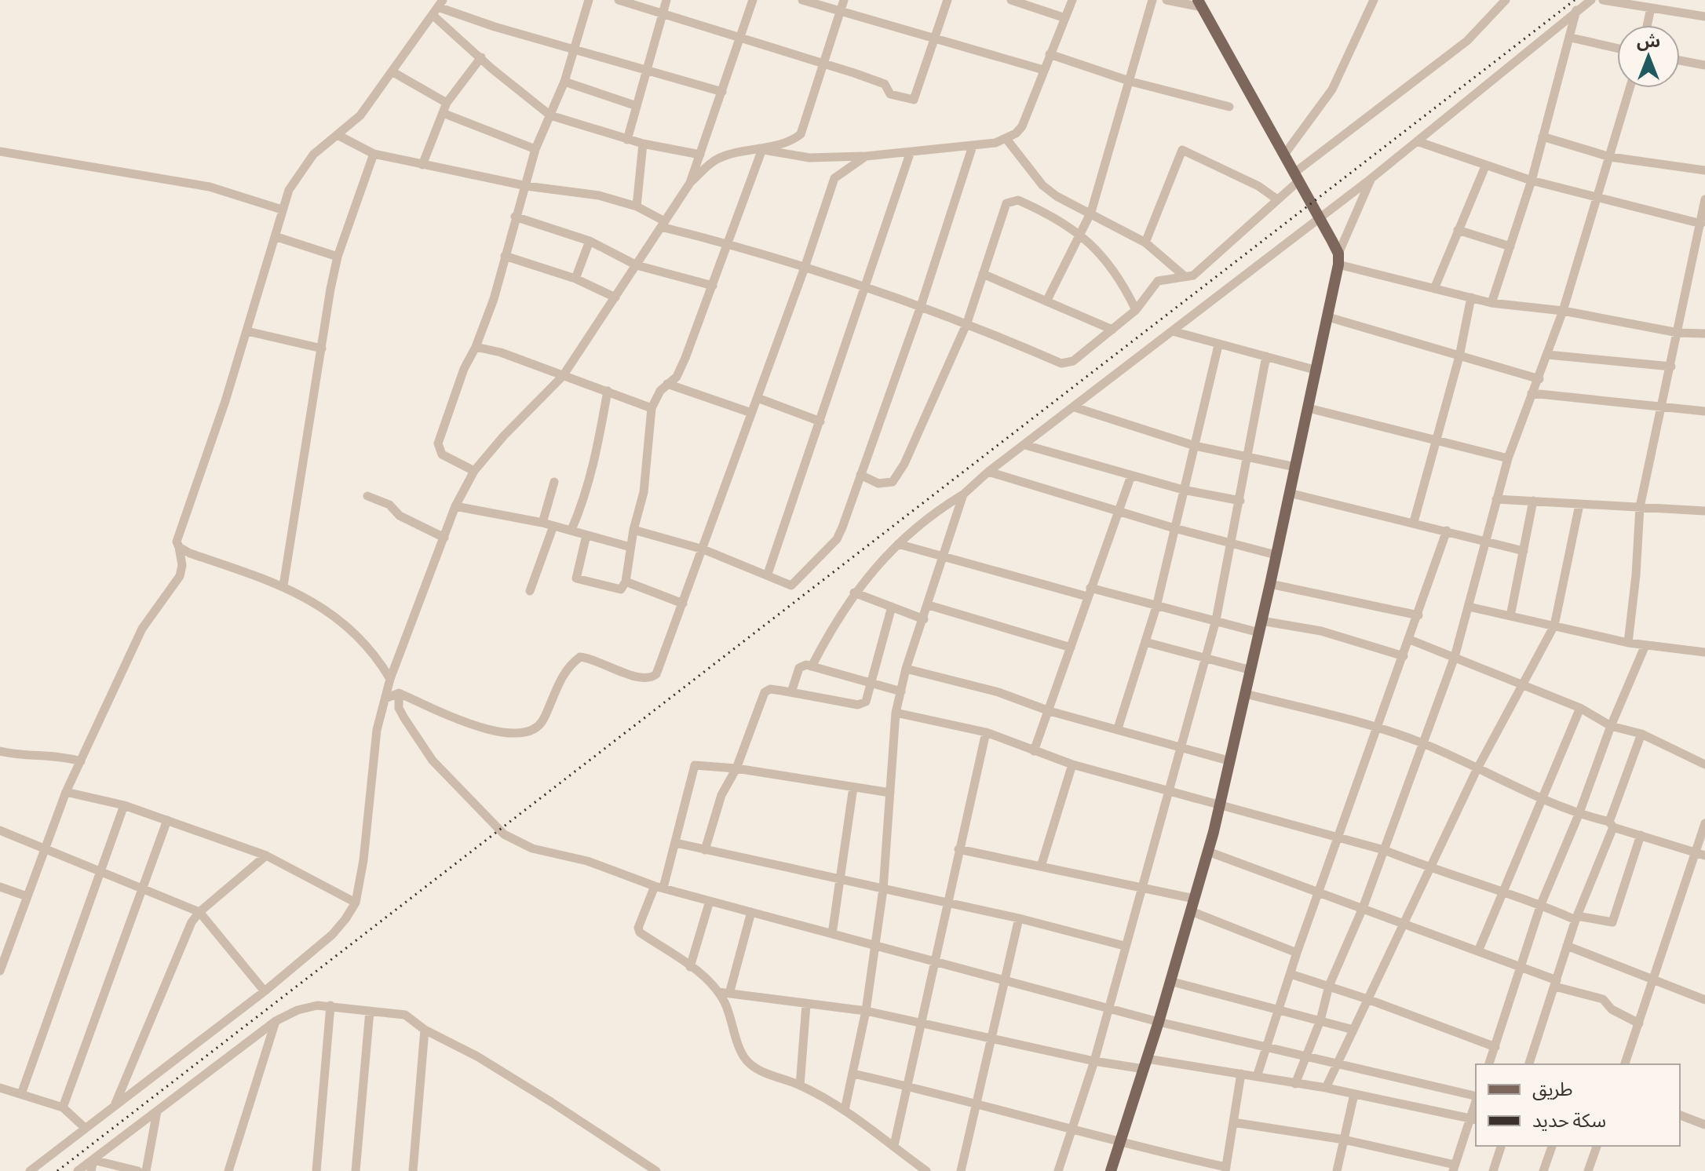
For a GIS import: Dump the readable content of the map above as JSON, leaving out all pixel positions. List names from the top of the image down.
{
  "legend": ["طريق", "سكة حديد"],
  "north": "top"
}
